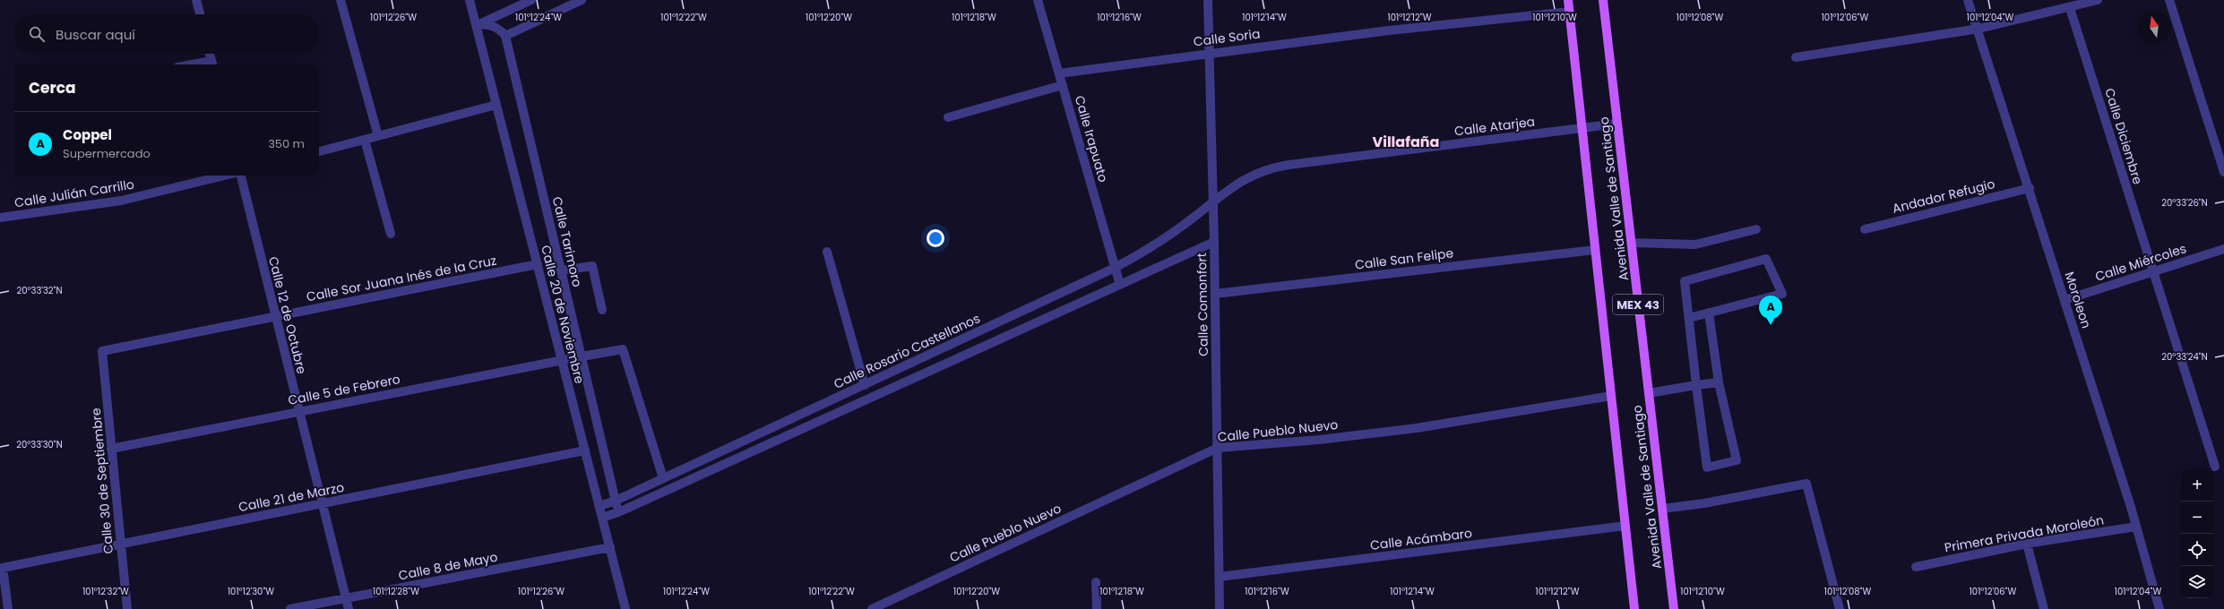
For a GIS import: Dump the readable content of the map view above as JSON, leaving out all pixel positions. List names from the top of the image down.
{
  "streets": {
    "main road": ["Avenida Valle de Santiago", "MEX 43"],
    "street": [
      "Calle Soria",
      "Calle Atarjea",
      "Calle Diciembre",
      "Calle Irapuato",
      "Calle Julián Carrillo",
      "Andador Refugio",
      "Calle Tarimoro",
      "Calle San Felipe",
      "Calle Miércoles",
      "Calle Sor Juana Inés de la Cruz",
      "Moroleon",
      "Calle Comonfort",
      "Calle 20 de Noviembre",
      "Calle 12 de Octubre",
      "Calle Rosario Castellanos",
      "Calle 5 de Febrero",
      "Calle Pueblo Nuevo",
      "Calle 30 de Septiembre",
      "Calle 21 de Marzo",
      "Primera Privada Moroleón",
      "Calle Acámbaro",
      "Calle 8 de Mayo"
    ]
  },
  "crossings": [
    ["Calle Soria", "Calle Irapuato"],
    ["Calle Soria", "Avenida Valle de Santiago"],
    ["Calle Soria", "Calle Comonfort"],
    ["Calle Atarjea", "Avenida Valle de Santiago"],
    ["Calle Atarjea", "Calle Comonfort"],
    ["Calle Atarjea", "Calle Rosario Castellanos"],
    ["Calle Diciembre", "Calle Miércoles"],
    ["Calle Irapuato", "Calle Rosario Castellanos"],
    ["Andador Refugio", "Moroleon"],
    ["Avenida Valle de Santiago", "Calle San Felipe"],
    ["Avenida Valle de Santiago", "Calle Pueblo Nuevo"],
    ["Avenida Valle de Santiago", "Calle Acámbaro"],
    ["Calle Tarimoro", "Calle Rosario Castellanos"],
    ["Calle Tarimoro", "Calle 5 de Febrero"],
    ["Calle San Felipe", "Calle Comonfort"],
    ["Calle Miércoles", "Moroleon"],
    ["Calle Sor Juana Inés de la Cruz", "Calle 20 de Noviembre"],
    ["Calle Sor Juana Inés de la Cruz", "Calle 12 de Octubre"],
    ["Calle Sor Juana Inés de la Cruz", "Calle 30 de Septiembre"],
    ["Moroleon", "Primera Privada Moroleón"],
    ["Calle Comonfort", "Calle Rosario Castellanos"],
    ["Calle Comonfort", "Calle Pueblo Nuevo"],
    ["Calle Comonfort", "Calle Acámbaro"],
    ["Calle 20 de Noviembre", "Calle Rosario Castellanos"],
    ["Calle 20 de Noviembre", "Calle 5 de Febrero"],
    ["Calle 20 de Noviembre", "Calle 21 de Marzo"],
    ["Calle 20 de Noviembre", "Calle 8 de Mayo"],
    ["Calle 12 de Octubre", "Calle 5 de Febrero"],
    ["Calle 12 de Octubre", "Calle 21 de Marzo"],
    ["Calle 12 de Octubre", "Calle 8 de Mayo"],
    ["Calle Rosario Castellanos", "Calle 5 de Febrero"],
    ["Calle 5 de Febrero", "Calle 30 de Septiembre"],
    ["Calle 30 de Septiembre", "Calle 21 de Marzo"]
  ],
  "districts": ["Villafaña"],
  "north": "top",
  "page": {
    "search": "Buscar aquí",
    "heading": "Cerca",
    "list": [
      {
        "mark": "A",
        "name": "Coppel",
        "note": "Supermercado",
        "value": "350 m"
      }
    ],
    "pins": "A",
    "map_buttons": ["+", "−"]
  },
  "coordinates": [
    "101°12'26\"W",
    "101°12'24\"W",
    "101°12'22\"W",
    "101°12'20\"W",
    "101°12'18\"W",
    "101°12'16\"W",
    "101°12'14\"W",
    "101°12'12\"W",
    "101°12'10\"W",
    "101°12'08\"W",
    "101°12'06\"W",
    "101°12'04\"W",
    "20°33'26\"N",
    "20°33'32\"N",
    "20°33'24\"N",
    "20°33'30\"N",
    "101°12'32\"W",
    "101°12'30\"W",
    "101°12'28\"W"
  ]
}
